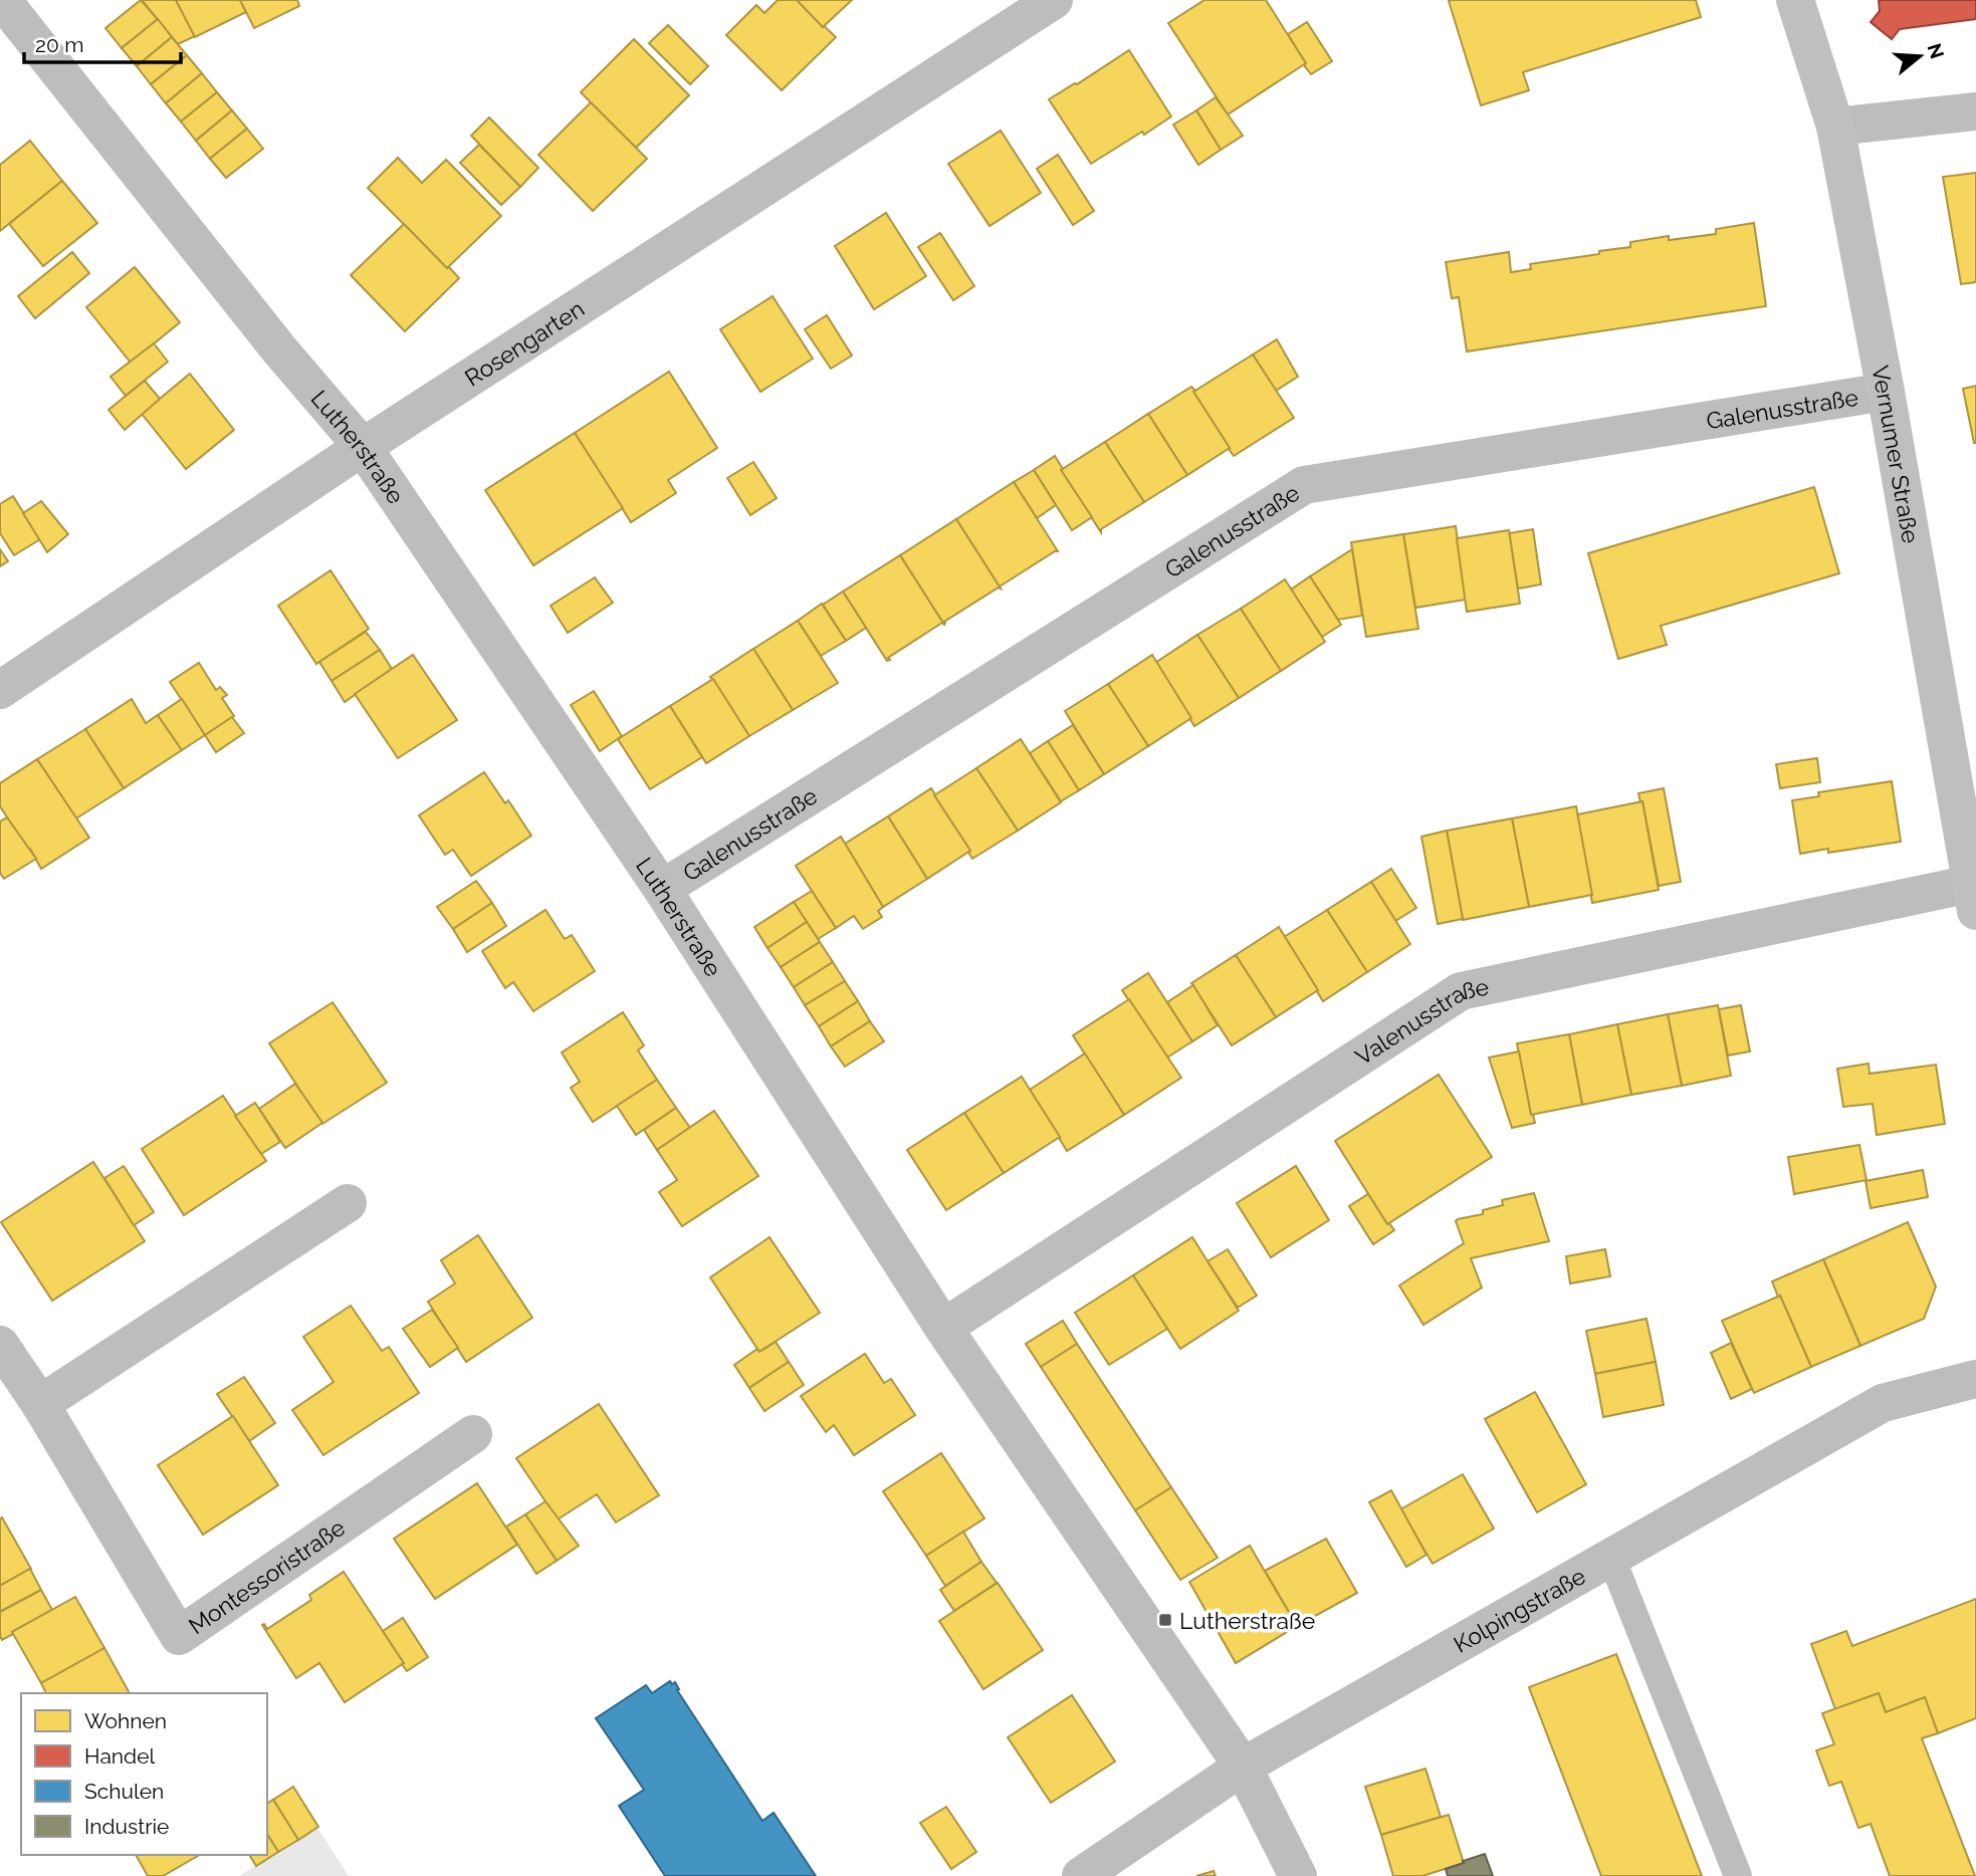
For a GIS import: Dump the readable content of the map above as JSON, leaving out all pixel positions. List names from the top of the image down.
{
  "streets": {
    "street": [
      "Rosengarten",
      "Galenusstraße",
      "Lutherstraße",
      "Vernumer Straße",
      "Valenusstraße",
      "Montessoristraße",
      "Kolpingstraße"
    ]
  },
  "crossings": [
    ["Rosengarten", "Lutherstraße"],
    ["Galenusstraße", "Lutherstraße"],
    ["Galenusstraße", "Vernumer Straße"],
    ["Lutherstraße", "Valenusstraße"],
    ["Lutherstraße", "Kolpingstraße"],
    ["Vernumer Straße", "Valenusstraße"]
  ],
  "places": {
    "transit": ["Lutherstraße"]
  },
  "legend": [
    "Wohnen",
    "Handel",
    "Schulen",
    "Industrie"
  ],
  "scale_bar": "20 m",
  "north": "right"
}
